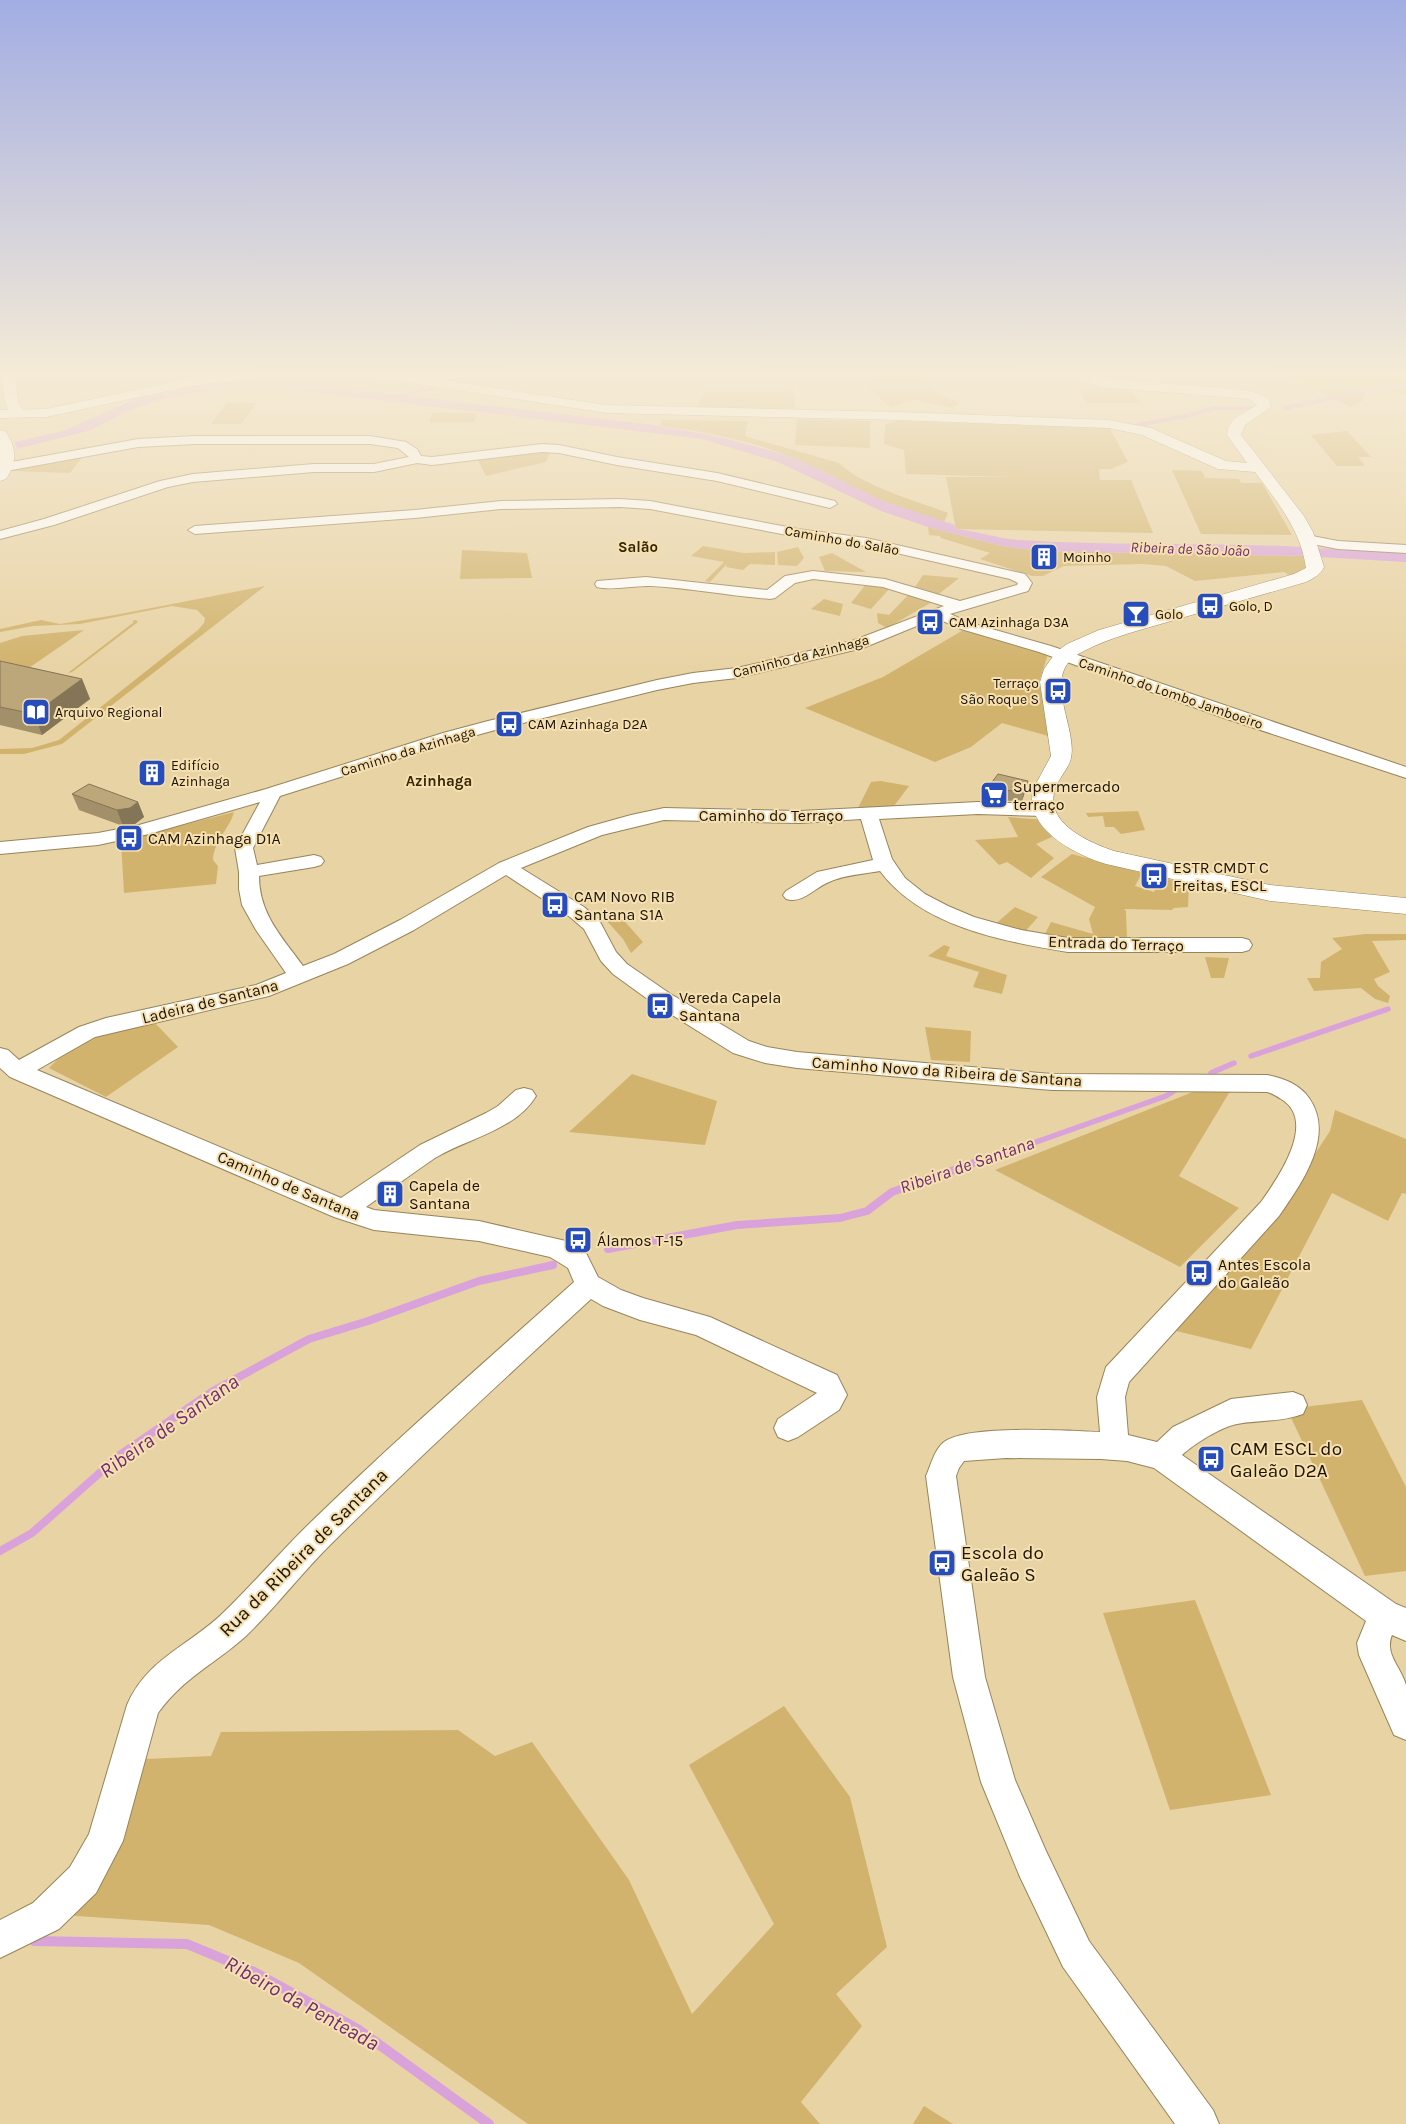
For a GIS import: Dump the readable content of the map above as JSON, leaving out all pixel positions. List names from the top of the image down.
{
  "streets": {
    "street": [
      "Caminho do Salão",
      "Caminho da Azinhaga",
      "Caminho do Lombo Jamboeiro",
      "Caminho do Terraço",
      "Entrada do Terraço",
      "Ladeira de Santana",
      "Caminho Novo da Ribeira de Santana",
      "Caminho de Santana",
      "Rua da Ribeira de Santana"
    ]
  },
  "crossings": [
    ["Caminho do Salão", "Caminho da Azinhaga"],
    ["Caminho da Azinhaga", "Caminho do Lombo Jamboeiro"],
    ["Caminho do Terraço", "Entrada do Terraço"],
    ["Caminho do Terraço", "Ladeira de Santana"],
    ["Caminho do Terraço", "Caminho Novo da Ribeira de Santana"],
    ["Ladeira de Santana", "Caminho Novo da Ribeira de Santana"],
    ["Ladeira de Santana", "Caminho de Santana"],
    ["Caminho de Santana", "Rua da Ribeira de Santana"]
  ],
  "districts": ["Salão", "Azinhaga"],
  "water": ["Ribeira de São João", "Ribeira de Santana", "Ribeiro da Penteada"],
  "places": {
    "building": ["Moinho", "Edifício Azinhaga", "Capela de Santana"],
    "bus stop": [
      "Golo, D",
      "CAM Azinhaga D3A",
      "Terraço São Roque S",
      "CAM Azinhaga D2A",
      "CAM Azinhaga D1A",
      "ESTR CMDT C Freitas, ESCL",
      "CAM Novo RIB Santana S1A",
      "Vereda Capela Santana",
      "Álamos T-15",
      "Antes Escola do Galeão",
      "CAM ESCL do Galeão D2A",
      "Escola do Galeão S"
    ],
    "bar": ["Golo"],
    "library": ["Arquivo Regional"],
    "supermarket": ["Supermercado terraço"]
  }
}
